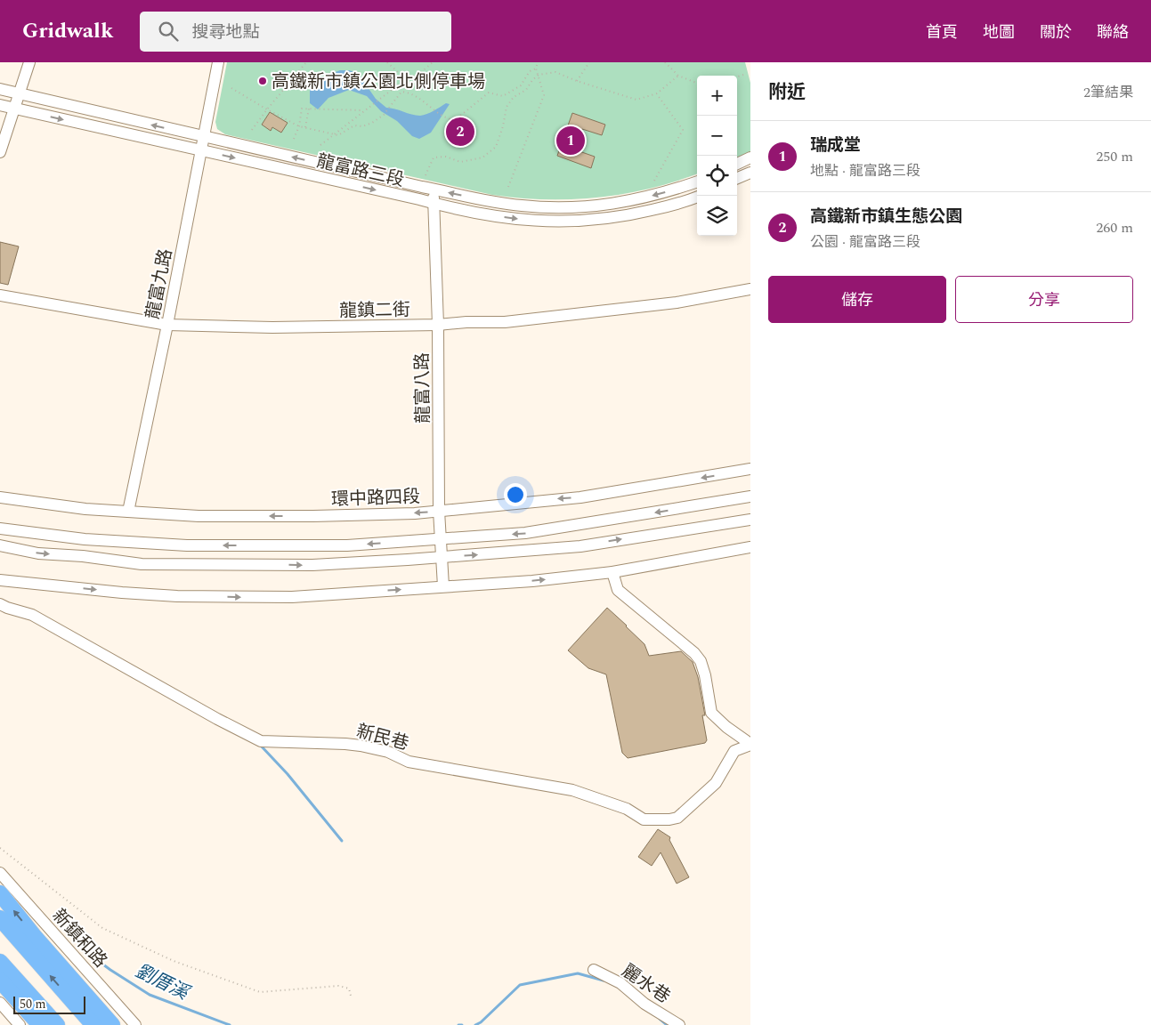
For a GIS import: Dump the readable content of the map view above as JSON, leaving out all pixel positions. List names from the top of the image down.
{
  "streets": {
    "street": [
      "龍富路三段",
      "龍富九路",
      "龍鎮二街",
      "龍富八路",
      "環中路四段",
      "新民巷",
      "新鎮和路",
      "麗水巷"
    ]
  },
  "crossings": [
    ["龍富路三段", "龍富九路"],
    ["龍富路三段", "龍富八路"],
    ["龍富九路", "龍鎮二街"],
    ["龍富九路", "環中路四段"],
    ["龍鎮二街", "龍富八路"],
    ["龍富八路", "環中路四段"]
  ],
  "water": ["劉厝溪"],
  "places": ["高鐵新市鎮公園北側停車場"],
  "scale_bar": "50 m",
  "page": {
    "header": "Gridwalk",
    "search": "搜尋地點",
    "nav": [
      "首頁",
      "地圖",
      "關於",
      "聯絡"
    ],
    "heading": ["附近", "2筆結果"],
    "map_buttons": ["+", "−"],
    "pins": ["2", "1"],
    "list": [
      {
        "mark": "1",
        "name": "瑞成堂",
        "note": "地點 · 龍富路三段",
        "value": "250 m"
      },
      {
        "mark": "2",
        "name": "高鐵新市鎮生態公園",
        "note": "公園 · 龍富路三段",
        "value": "260 m"
      }
    ],
    "buttons": ["儲存", "分享"],
    "scale": "50 m"
  }
}
